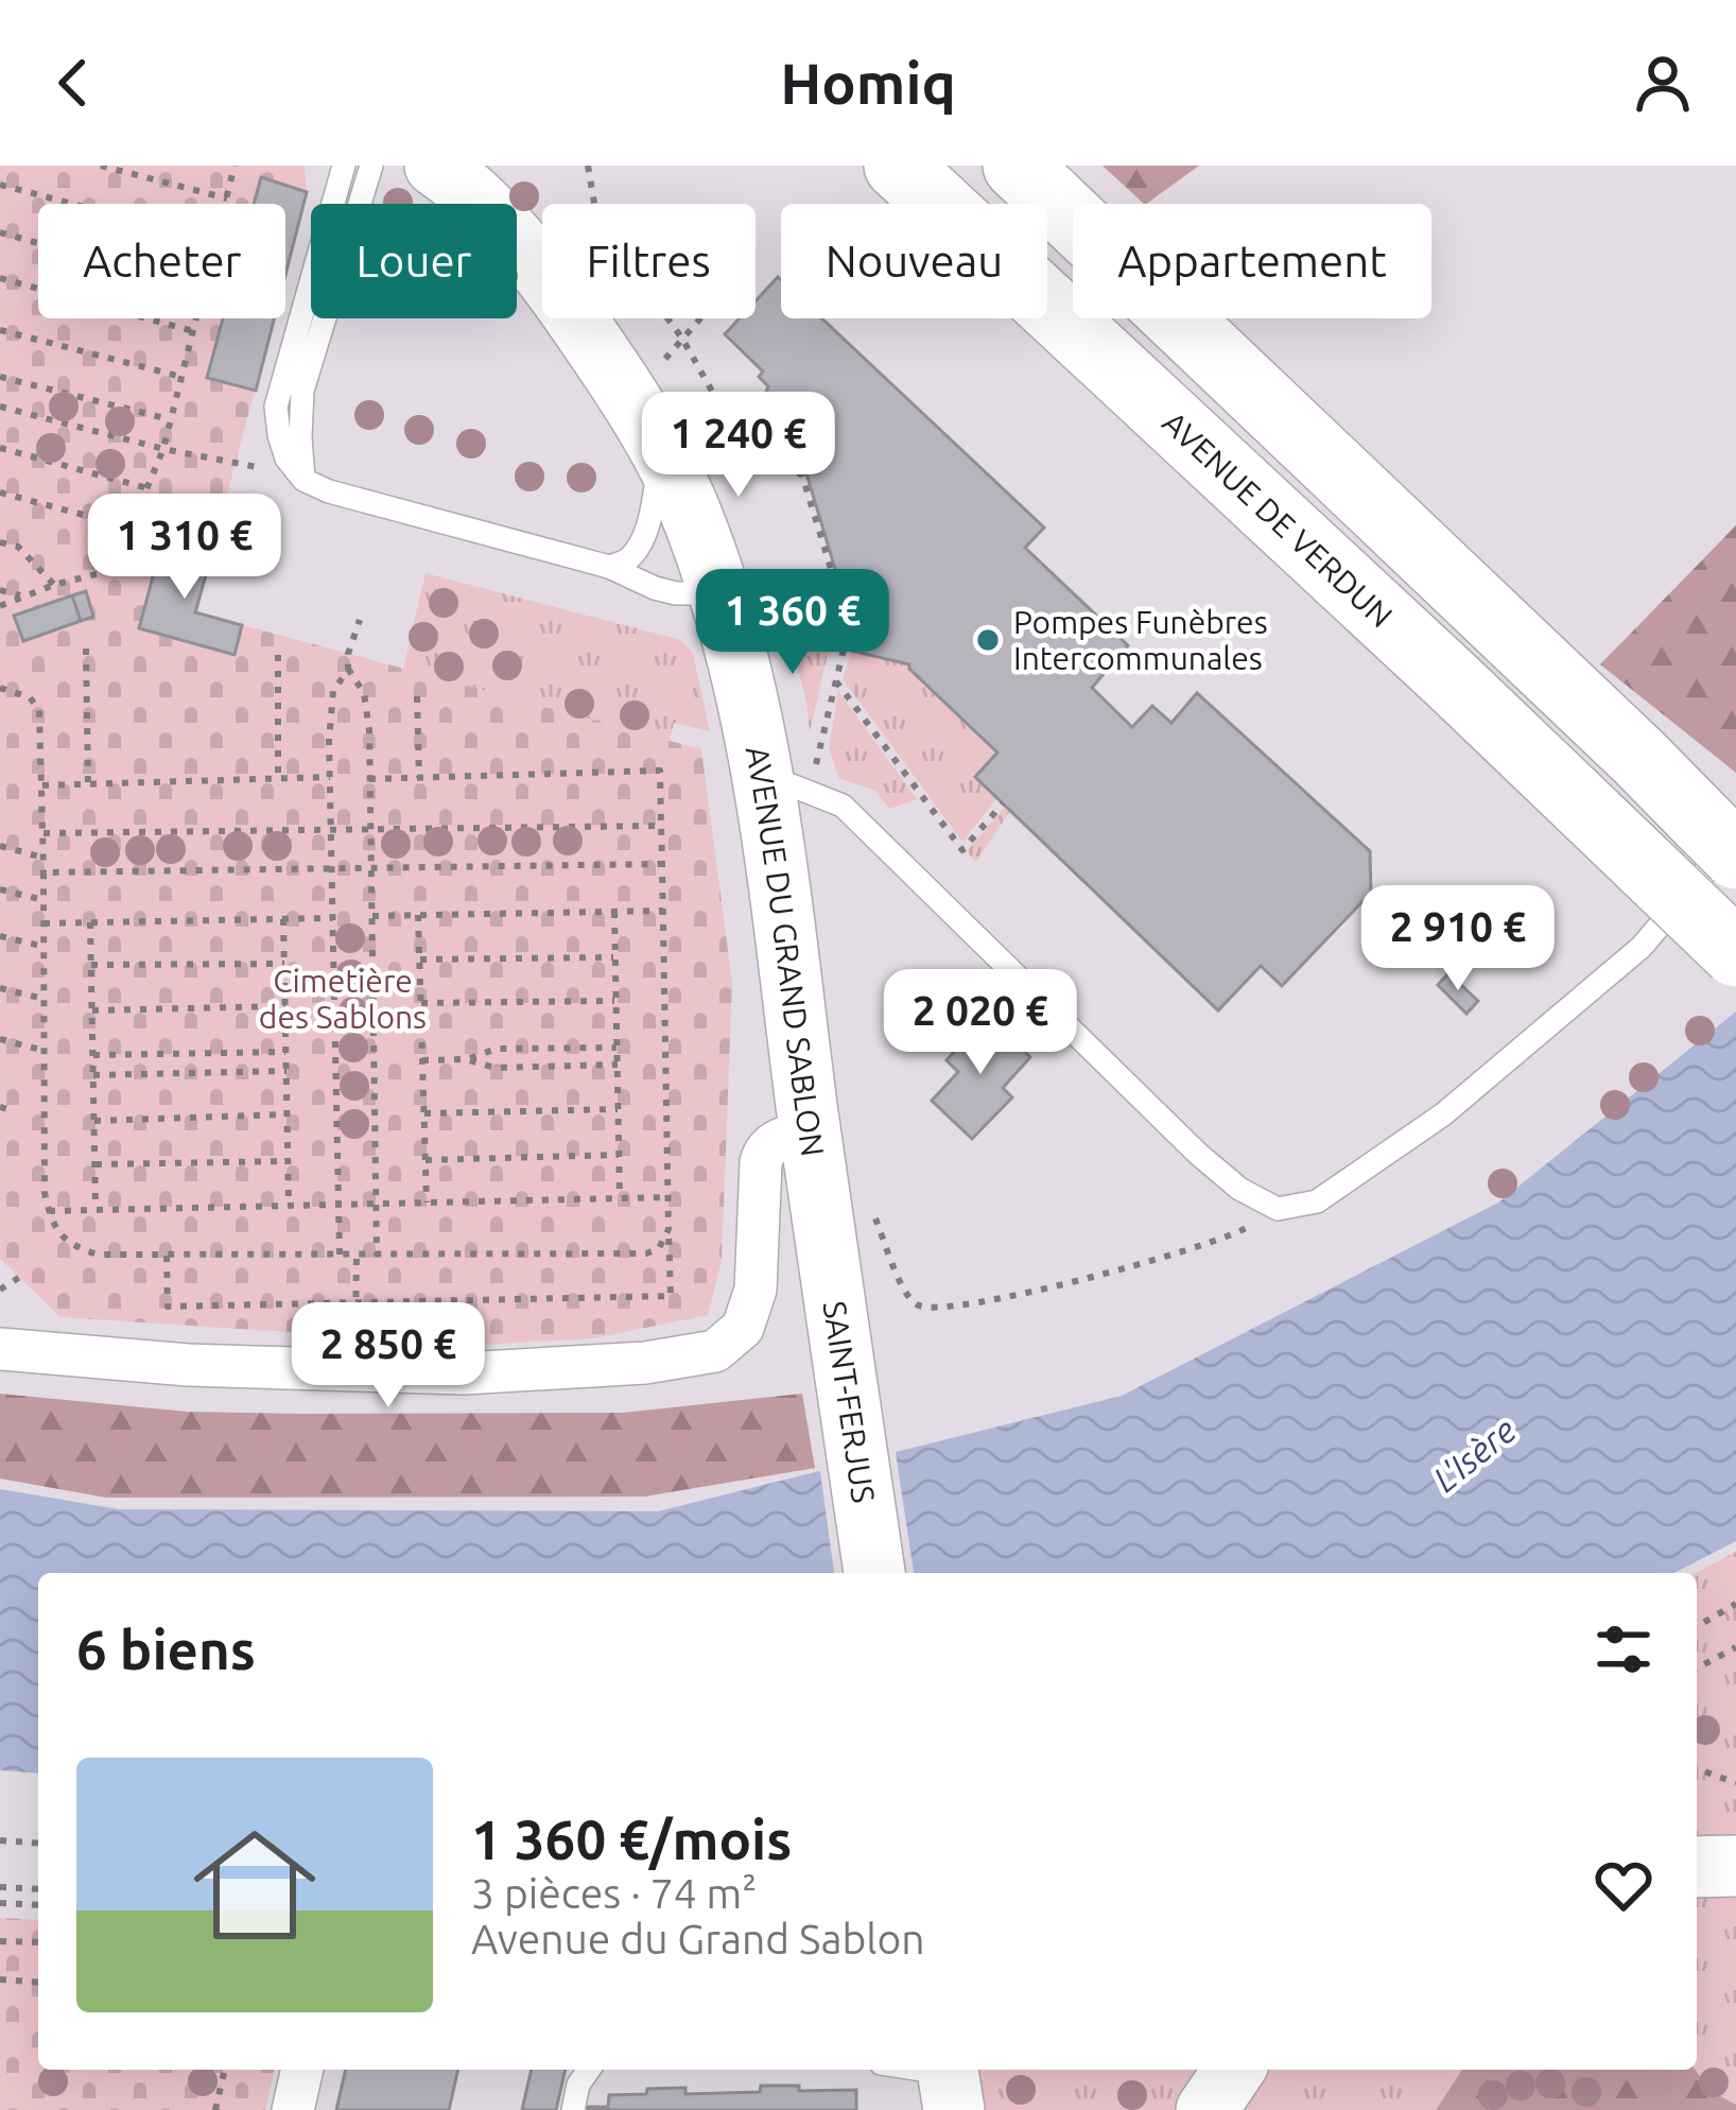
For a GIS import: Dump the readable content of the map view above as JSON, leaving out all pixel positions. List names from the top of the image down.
{
  "streets": {
    "main road": ["AVENUE DE VERDUN"],
    "street": ["AVENUE DU GRAND SABLON", "SAINT-FERJUS"]
  },
  "crossings": [
    ["AVENUE DU GRAND SABLON", "SAINT-FERJUS"]
  ],
  "water": ["L'Isère"],
  "parks": ["Cimetière des Sablons"],
  "places": ["Pompes Funèbres Intercommunales"],
  "page": {
    "header": "Homiq",
    "chip": [
      "Acheter",
      "Louer",
      "Filtres",
      "Nouveau",
      "Appartement"
    ],
    "price": [
      "1 240 €",
      "1 310 €",
      "1 360 €",
      "2 910 €",
      "2 020 €",
      "2 850 €"
    ],
    "heading": "6 biens",
    "list": [
      {
        "name": "1 360 €/mois",
        "note": "3 pièces · 74 m² · Avenue du Grand Sablon"
      }
    ]
  }
}
